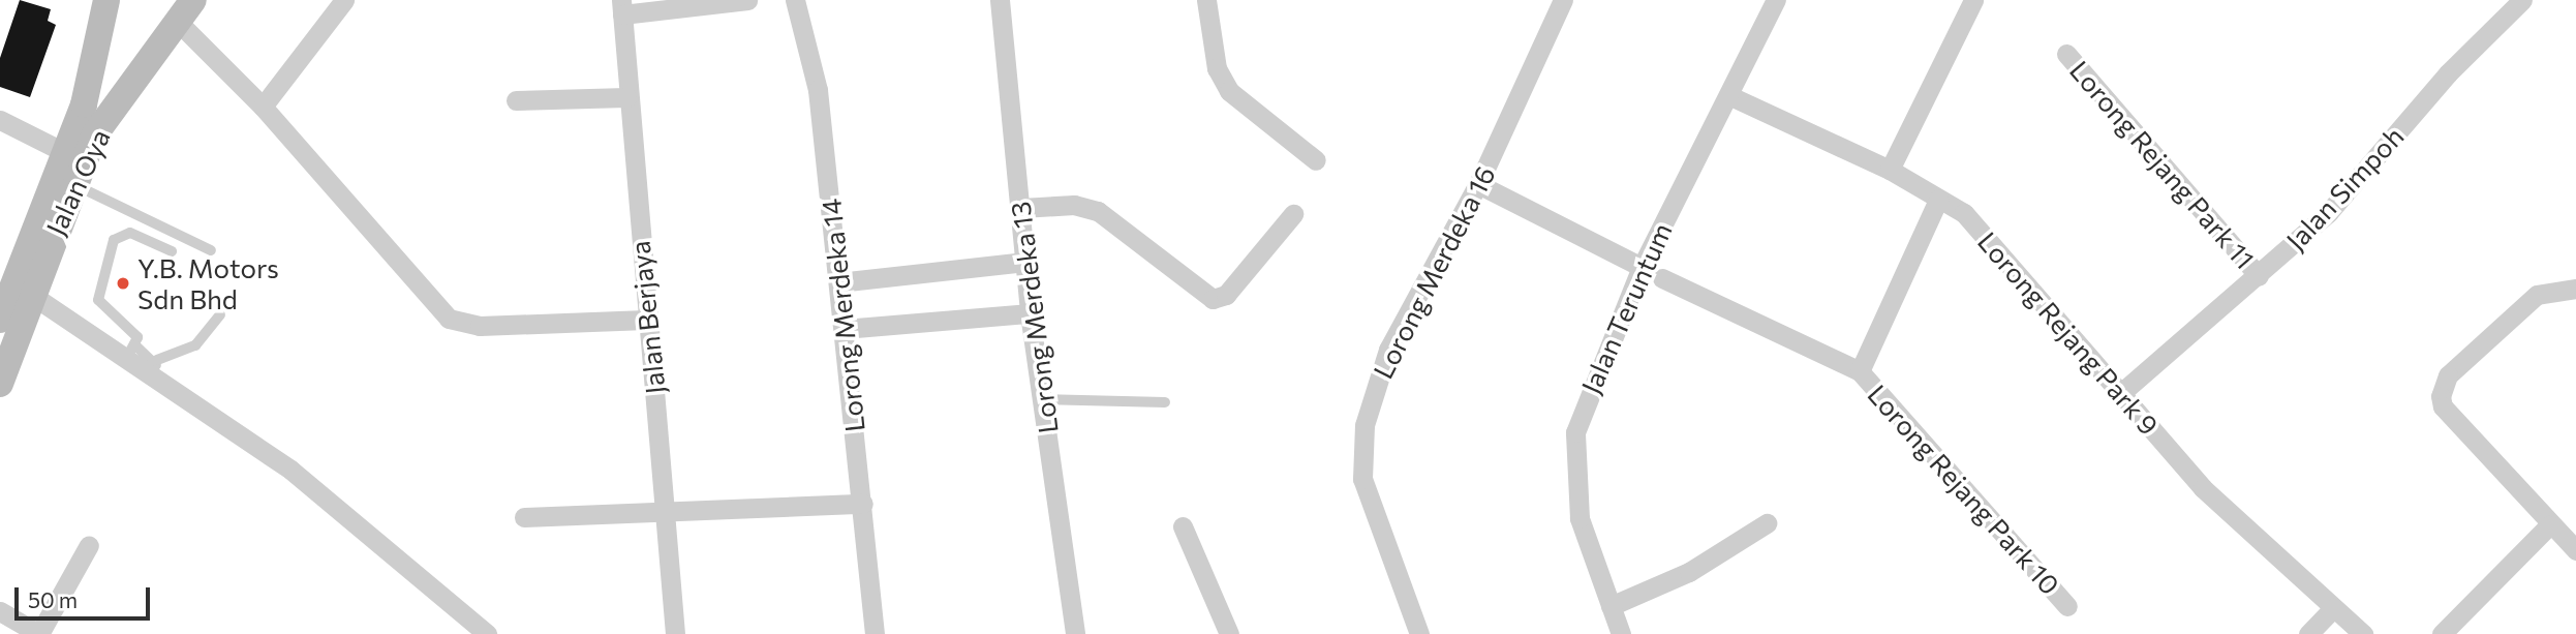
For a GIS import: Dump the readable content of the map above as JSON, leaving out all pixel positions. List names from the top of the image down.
{
  "streets": {
    "main road": ["Jalan Oya"],
    "street": [
      "Lorong Rejang Park 11",
      "Jalan Simpoh",
      "Lorong Merdeka 16",
      "Jalan Teruntum",
      "Lorong Merdeka 14",
      "Jalan Berjaya",
      "Lorong Merdeka 13",
      "Lorong Rejang Park 9",
      "Lorong Rejang Park 10"
    ]
  },
  "crossings": [
    ["Lorong Rejang Park 11", "Jalan Simpoh"],
    ["Jalan Simpoh", "Lorong Rejang Park 9"],
    ["Jalan Teruntum", "Lorong Rejang Park 9"],
    ["Lorong Rejang Park 9", "Lorong Rejang Park 10"]
  ],
  "places": ["Y.B. Motors Sdn Bhd"],
  "scale_bar": "50 m"
}
